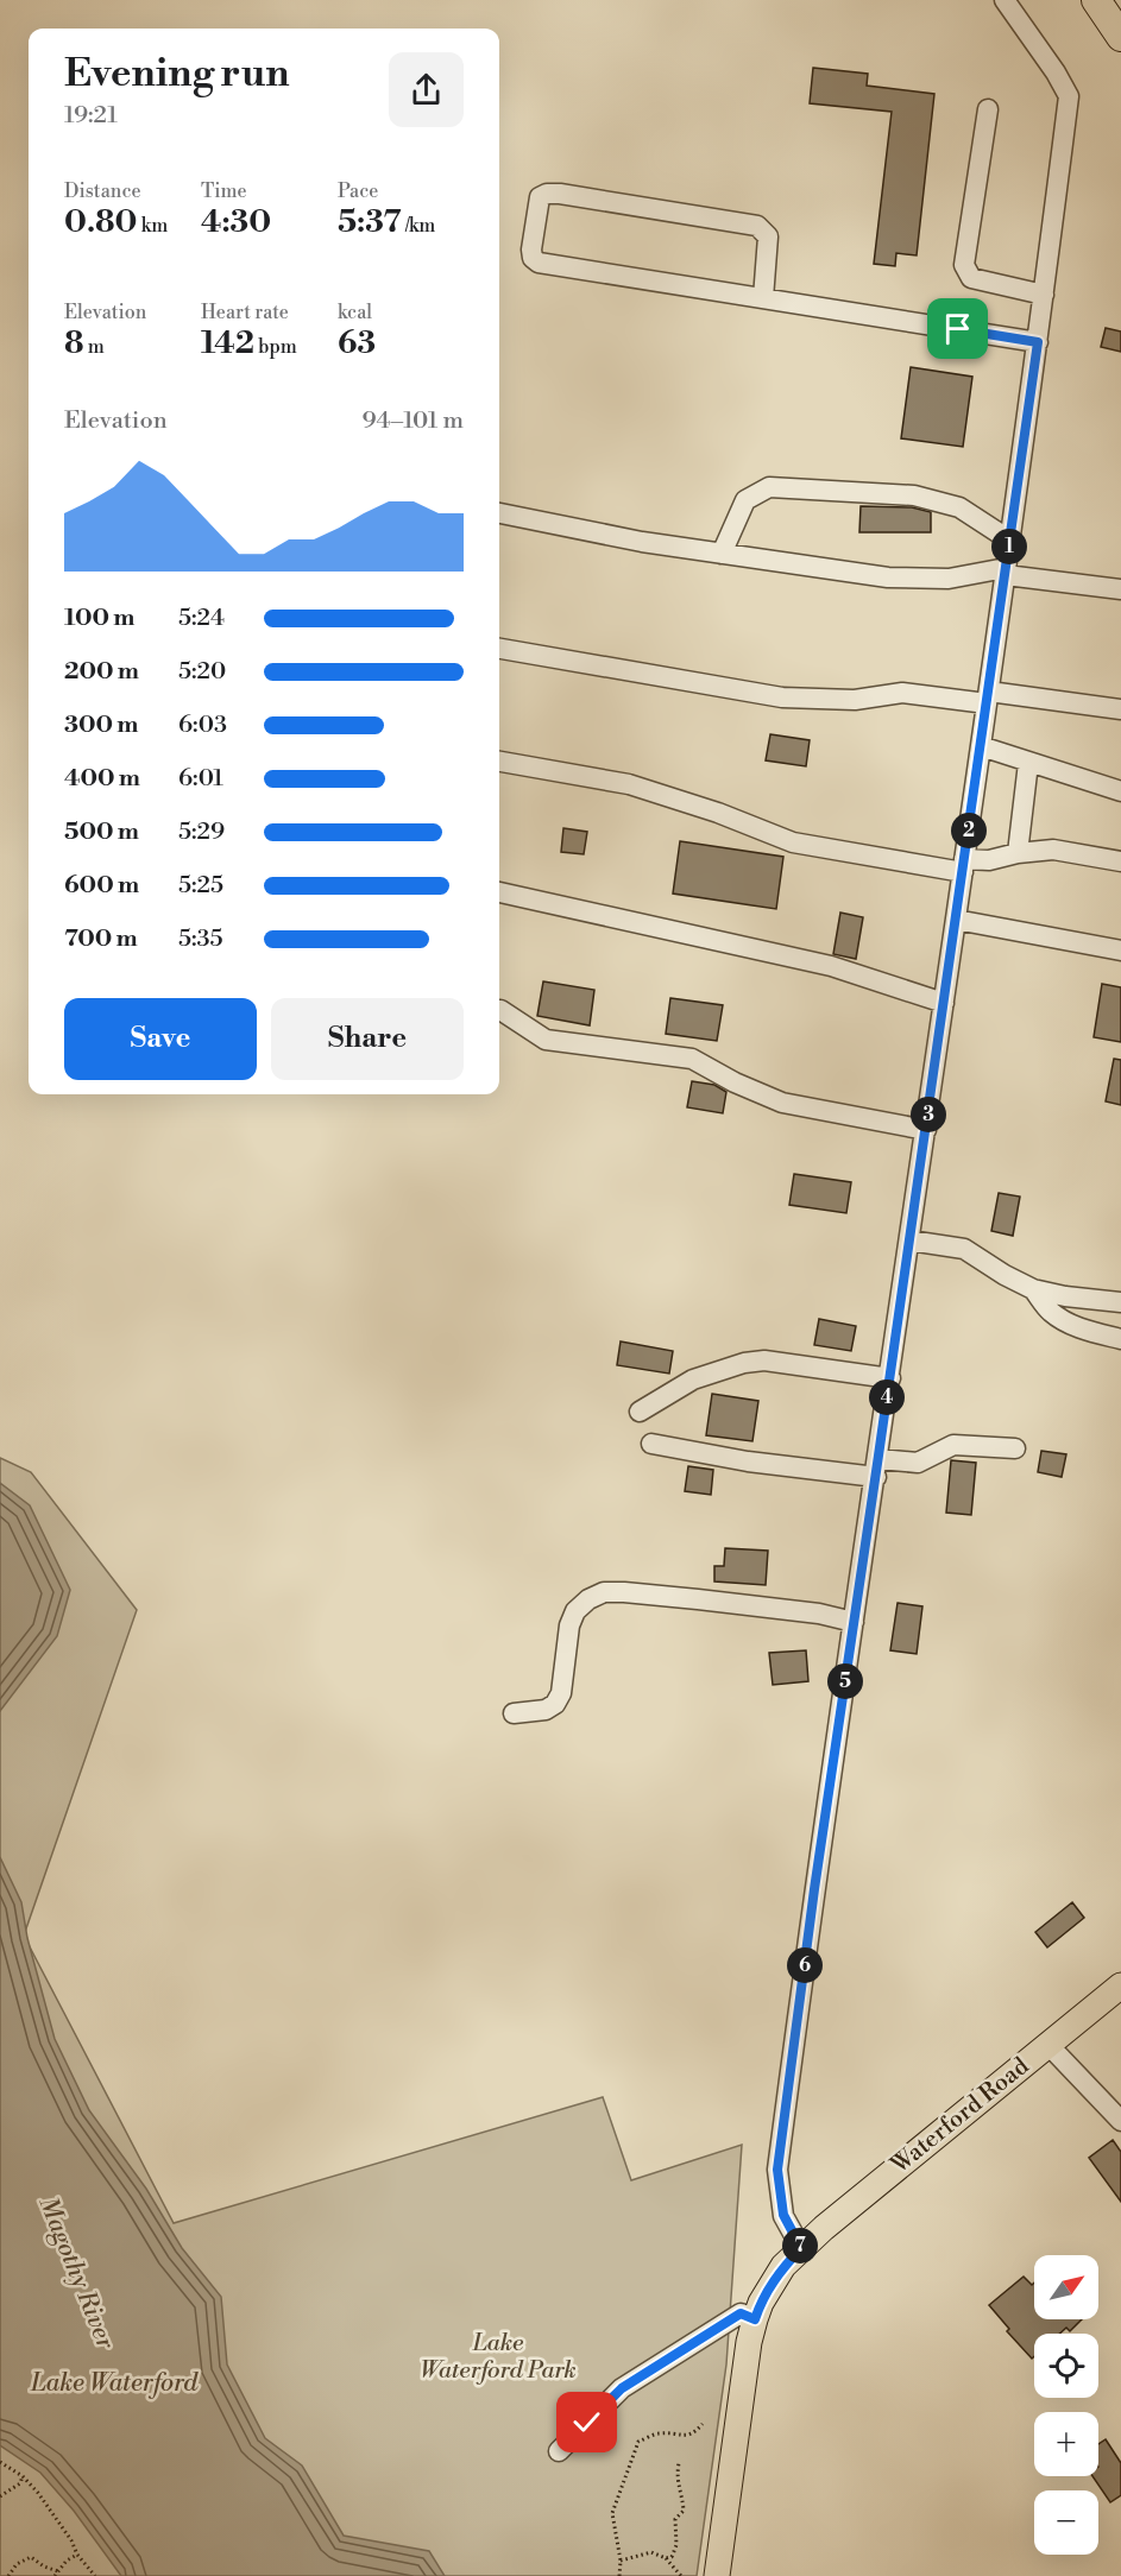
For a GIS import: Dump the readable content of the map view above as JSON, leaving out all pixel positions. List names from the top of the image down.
{
  "streets": {
    "main road": ["Waterford Road"]
  },
  "water": ["Magothy River", "Lake Waterford"],
  "parks": ["Lake Waterford Park"],
  "north": "top right",
  "page": {
    "heading": ["Evening run", "19:21"],
    "stats": [
      ["Distance", "0.80 km"],
      ["Time", "4:30"],
      ["Pace", "5:37 /km"],
      ["Elevation", "8 m"],
      ["Heart rate", "142 bpm"],
      ["kcal", "63"]
    ],
    "chart": ["Elevation", "94–101 m"],
    "pins": [
      "1",
      "2",
      "3",
      "4",
      "5",
      "6",
      "7"
    ],
    "list": [
      {
        "name": "100 m",
        "note": "5:24"
      },
      {
        "name": "200 m",
        "note": "5:20"
      },
      {
        "name": "300 m",
        "note": "6:03"
      },
      {
        "name": "400 m",
        "note": "6:01"
      },
      {
        "name": "500 m",
        "note": "5:29"
      },
      {
        "name": "600 m",
        "note": "5:25"
      },
      {
        "name": "700 m",
        "note": "5:35"
      }
    ],
    "buttons": ["Save", "Share"],
    "map_buttons": ["+", "−"]
  }
}
